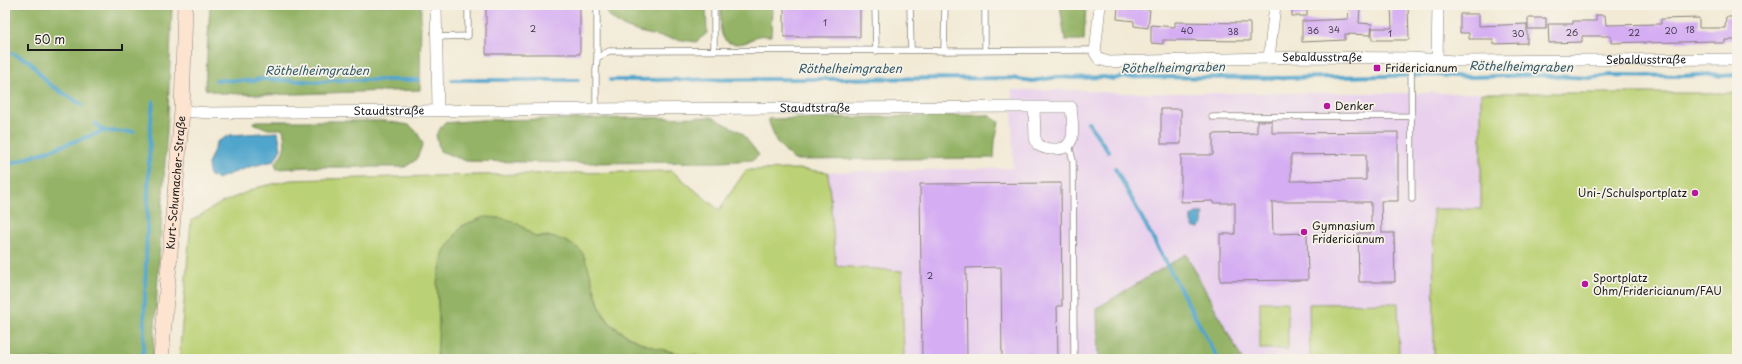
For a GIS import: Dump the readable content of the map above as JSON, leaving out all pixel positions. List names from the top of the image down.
{
  "streets": {
    "main road": ["Kurt-Schumacher-Straße"],
    "street": ["Sebaldusstraße", "Staudtstraße"]
  },
  "crossings": [
    ["Staudtstraße", "Kurt-Schumacher-Straße"]
  ],
  "water": ["Röthelheimgraben"],
  "places": {
    "transit": ["Fridericianum"],
    "other": [
      "Denker",
      "Uni-/Schulsportplatz",
      "Gymnasium Fridericianum",
      "Sportplatz Ohm/Fridericianum/FAU"
    ]
  },
  "house_numbers": [
    "1",
    "2",
    "34",
    "18",
    "40",
    "36",
    "20",
    "38",
    "26",
    "22",
    "1",
    "30",
    "2"
  ],
  "scale_bar": "50 m"
}
